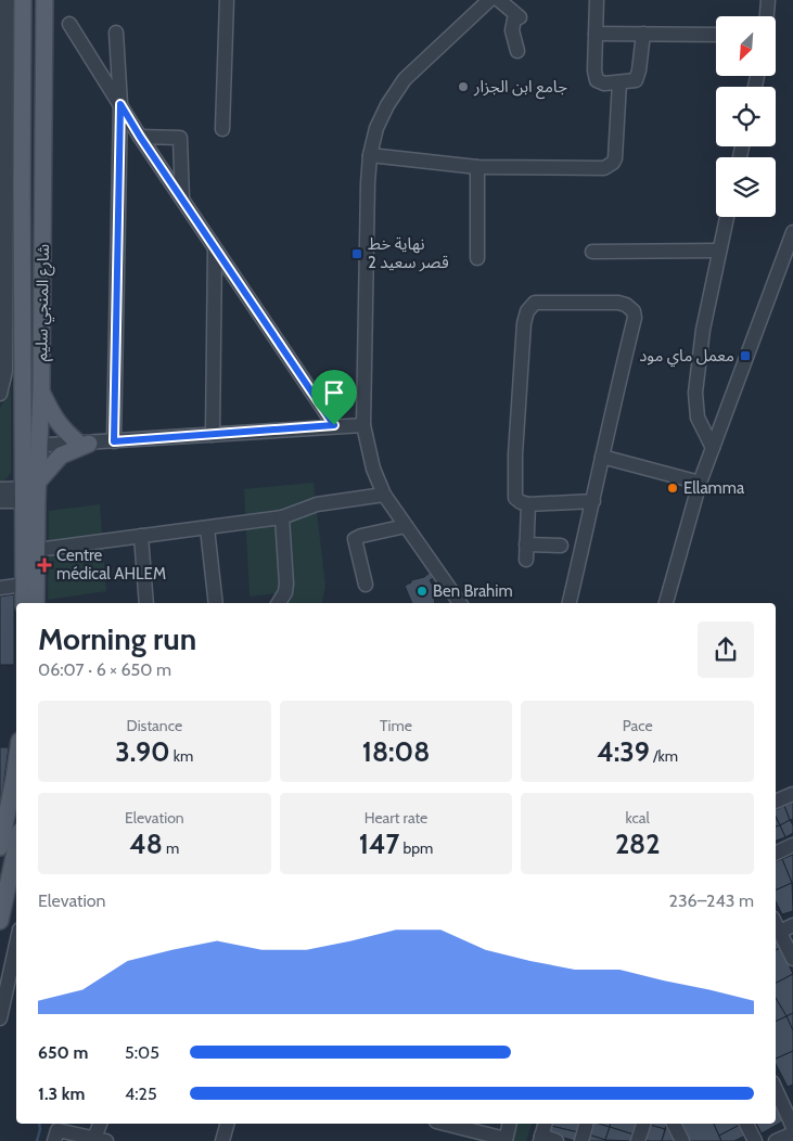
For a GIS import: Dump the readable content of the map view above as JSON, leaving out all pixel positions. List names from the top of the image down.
{
  "streets": {
    "main road": ["شارع المنجي سليم"]
  },
  "places": {
    "other": ["جامع ابن الجزار", "Ellamma", "Ben Brahim"],
    "transit": ["نهاية خط قصر سعيد 2", "معمل ماي مود"],
    "health": ["Centre médical AHLEM"]
  },
  "north": "bottom left",
  "page": {
    "heading": ["Morning run", "06:07 · 6 × 650 m"],
    "stats": [
      ["Distance", "3.90 km"],
      ["Time", "18:08"],
      ["Pace", "4:39 /km"],
      ["Elevation", "48 m"],
      ["Heart rate", "147 bpm"],
      ["kcal", "282"]
    ],
    "chart": ["Elevation", "236–243 m"],
    "list": [
      {
        "name": "650 m",
        "note": "5:05"
      },
      {
        "name": "1.3 km",
        "note": "4:25"
      }
    ]
  }
}
